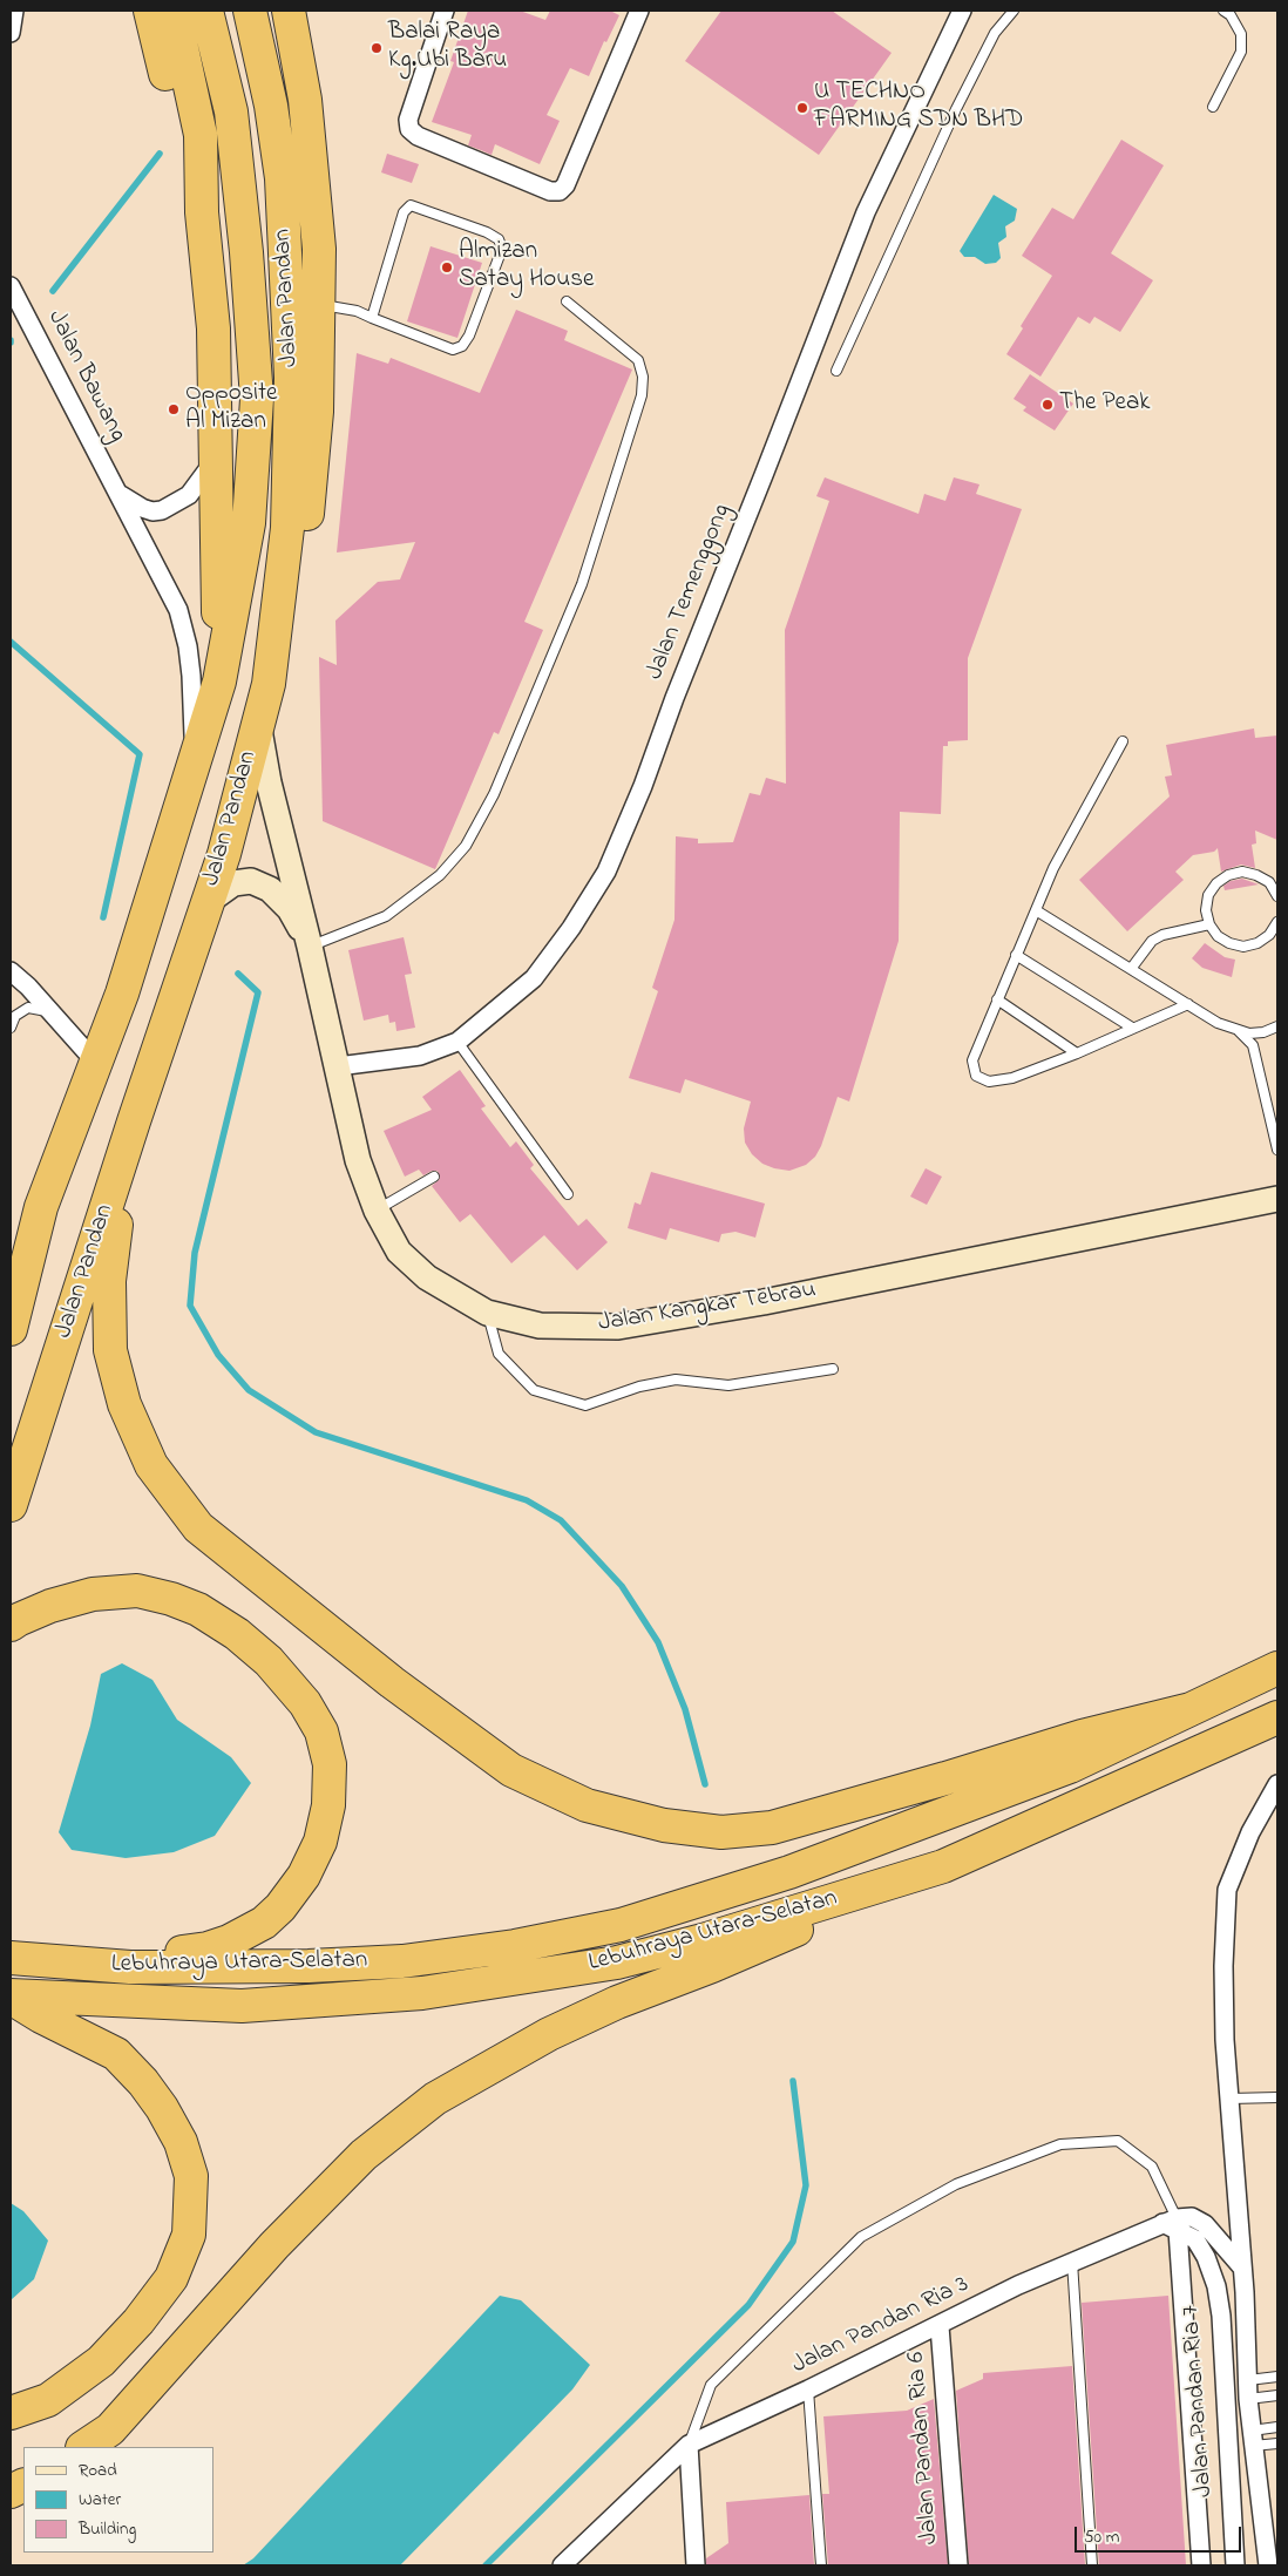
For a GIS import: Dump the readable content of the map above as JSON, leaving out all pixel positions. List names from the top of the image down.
{
  "streets": {
    "highway": ["Jalan Pandan", "Lebuhraya Utara–Selatan"],
    "street": [
      "Jalan Bawang",
      "Jalan Temenggong",
      "Jalan Kangkar Tebrau",
      "Jalan Pandan Ria 3",
      "Jalan Pandan Ria 7",
      "Jalan Pandan Ria 6"
    ]
  },
  "crossings": [
    ["Jalan Pandan", "Jalan Bawang"],
    ["Jalan Pandan", "Jalan Kangkar Tebrau"],
    ["Jalan Temenggong", "Jalan Kangkar Tebrau"],
    ["Jalan Pandan Ria 3", "Jalan Pandan Ria 7"],
    ["Jalan Pandan Ria 3", "Jalan Pandan Ria 6"]
  ],
  "places": [
    "Balai Raya Kg.Ubi Baru",
    "U TECHNO FARMING SDN BHD",
    "Almizan Satay House",
    "The Peak",
    "Opposite Al Mizan"
  ],
  "legend": ["Road", "Water", "Building"],
  "scale_bar": "50 m"
}
